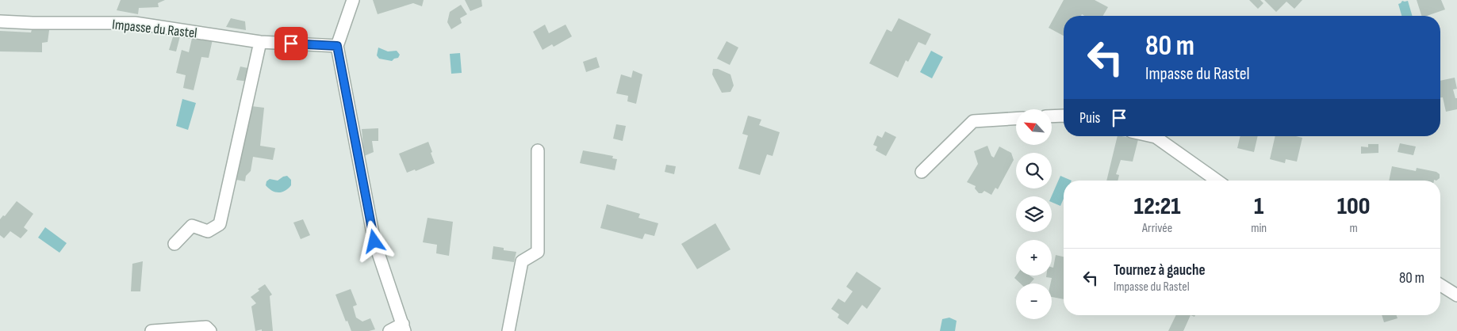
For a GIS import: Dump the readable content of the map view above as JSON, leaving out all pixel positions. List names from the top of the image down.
{
  "streets": {
    "street": ["Impasse du Rastel"]
  },
  "north": "top left",
  "page": {
    "turn": ["80 m", "Impasse du Rastel"],
    "then": "Puis",
    "map_buttons": ["+", "−"],
    "eta": [
      "12:21",
      "Arrivée",
      "1",
      "min",
      "100",
      "m"
    ],
    "list": [
      {
        "name": "Tournez à gauche",
        "note": "Impasse du Rastel",
        "value": "80 m"
      }
    ]
  }
}
